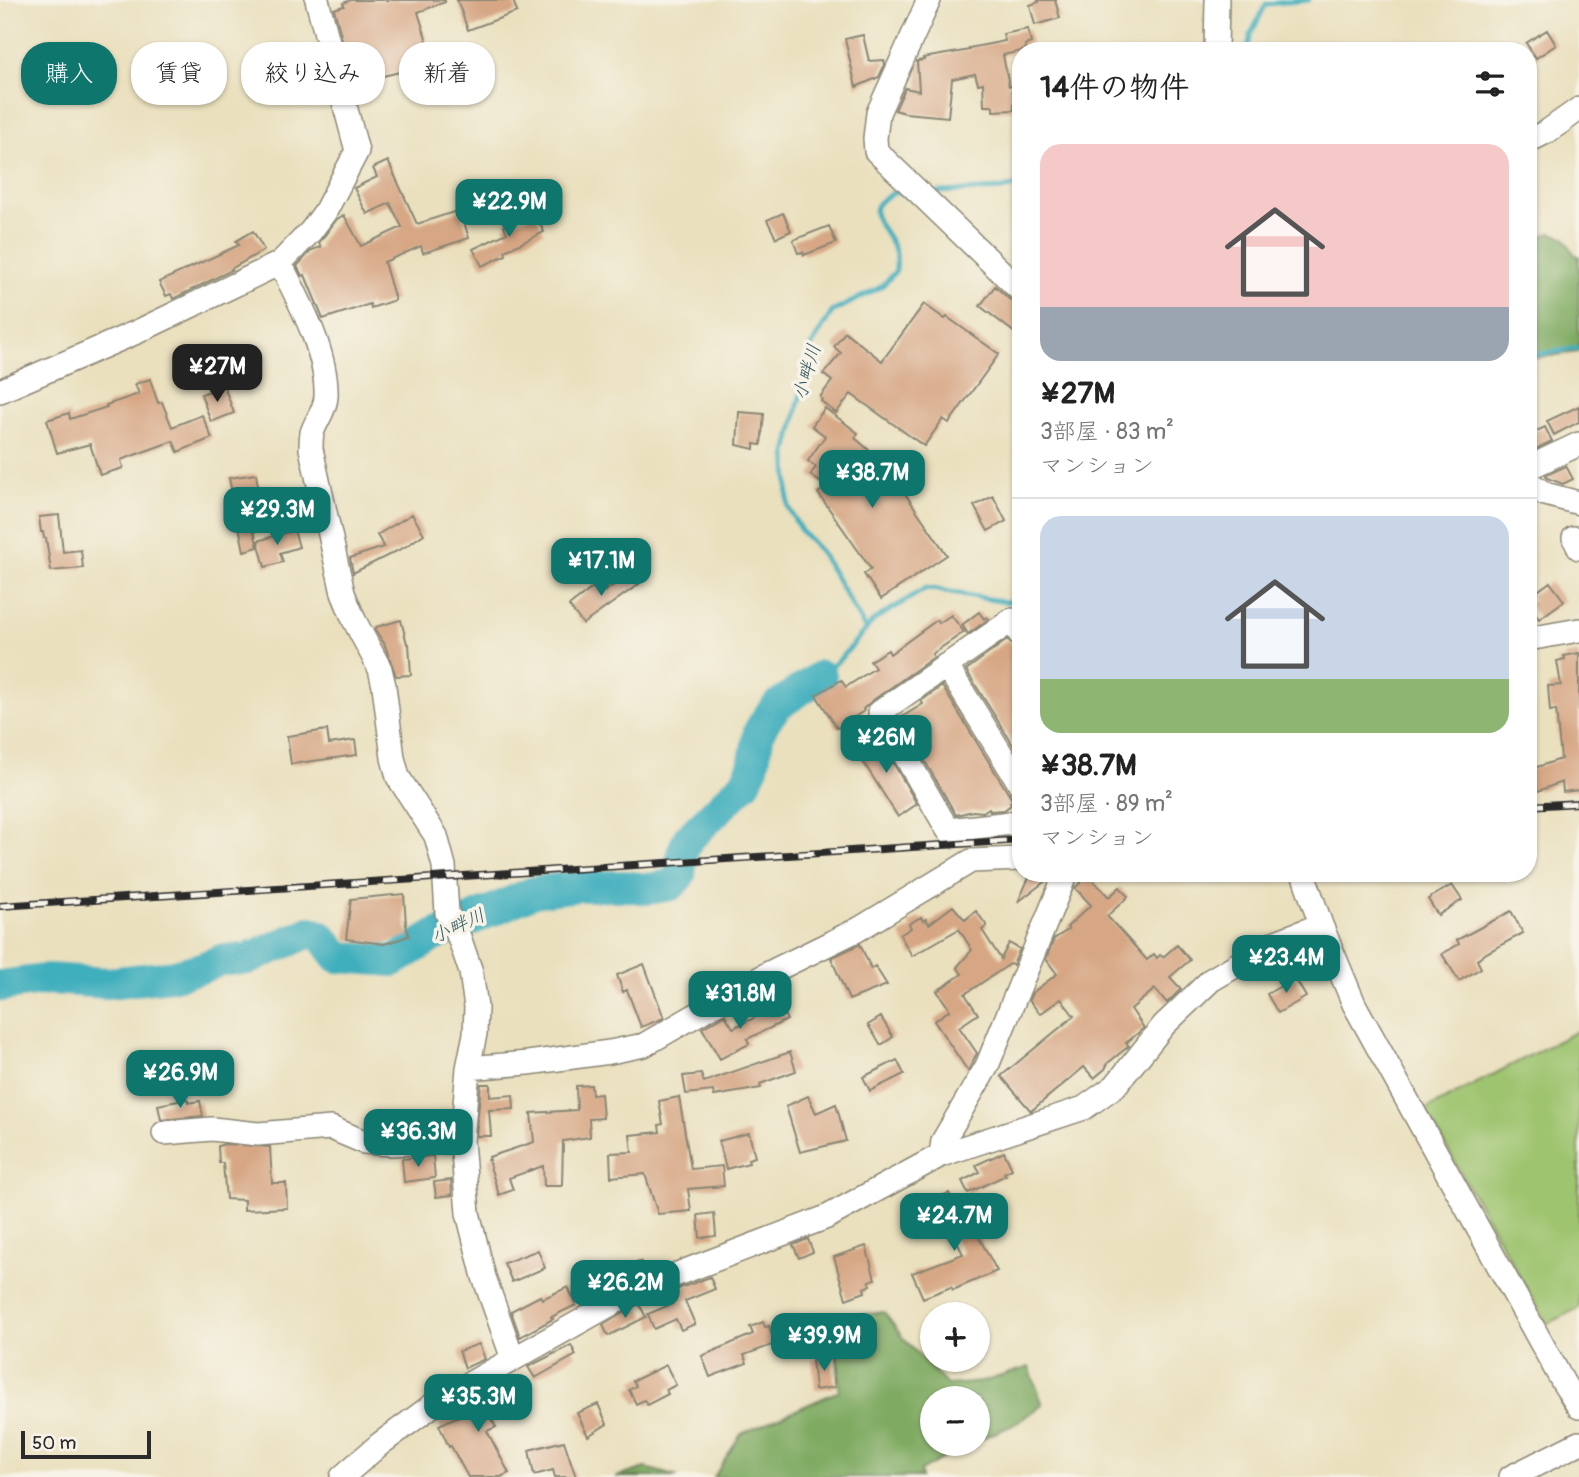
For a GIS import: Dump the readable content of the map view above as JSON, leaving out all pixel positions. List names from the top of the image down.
{
  "water": ["小畔川"],
  "scale_bar": "50 m",
  "page": {
    "chip": [
      "購入",
      "賃貸",
      "絞り込み",
      "新着"
    ],
    "heading": "14件の物件",
    "list": [
      {
        "name": "¥27M",
        "note": "3部屋 · 83 m² · マンション"
      },
      {
        "name": "¥38.7M",
        "note": "3部屋 · 89 m² · マンション"
      }
    ],
    "price": [
      "¥22.9M",
      "¥27M",
      "¥38.7M",
      "¥29.3M",
      "¥17.1M",
      "¥26M",
      "¥23.4M",
      "¥31.8M",
      "¥26.9M",
      "¥36.3M",
      "¥24.7M",
      "¥26.2M",
      "¥39.9M",
      "¥35.3M"
    ],
    "map_buttons": ["+", "−"],
    "scale": "50 m"
  }
}
